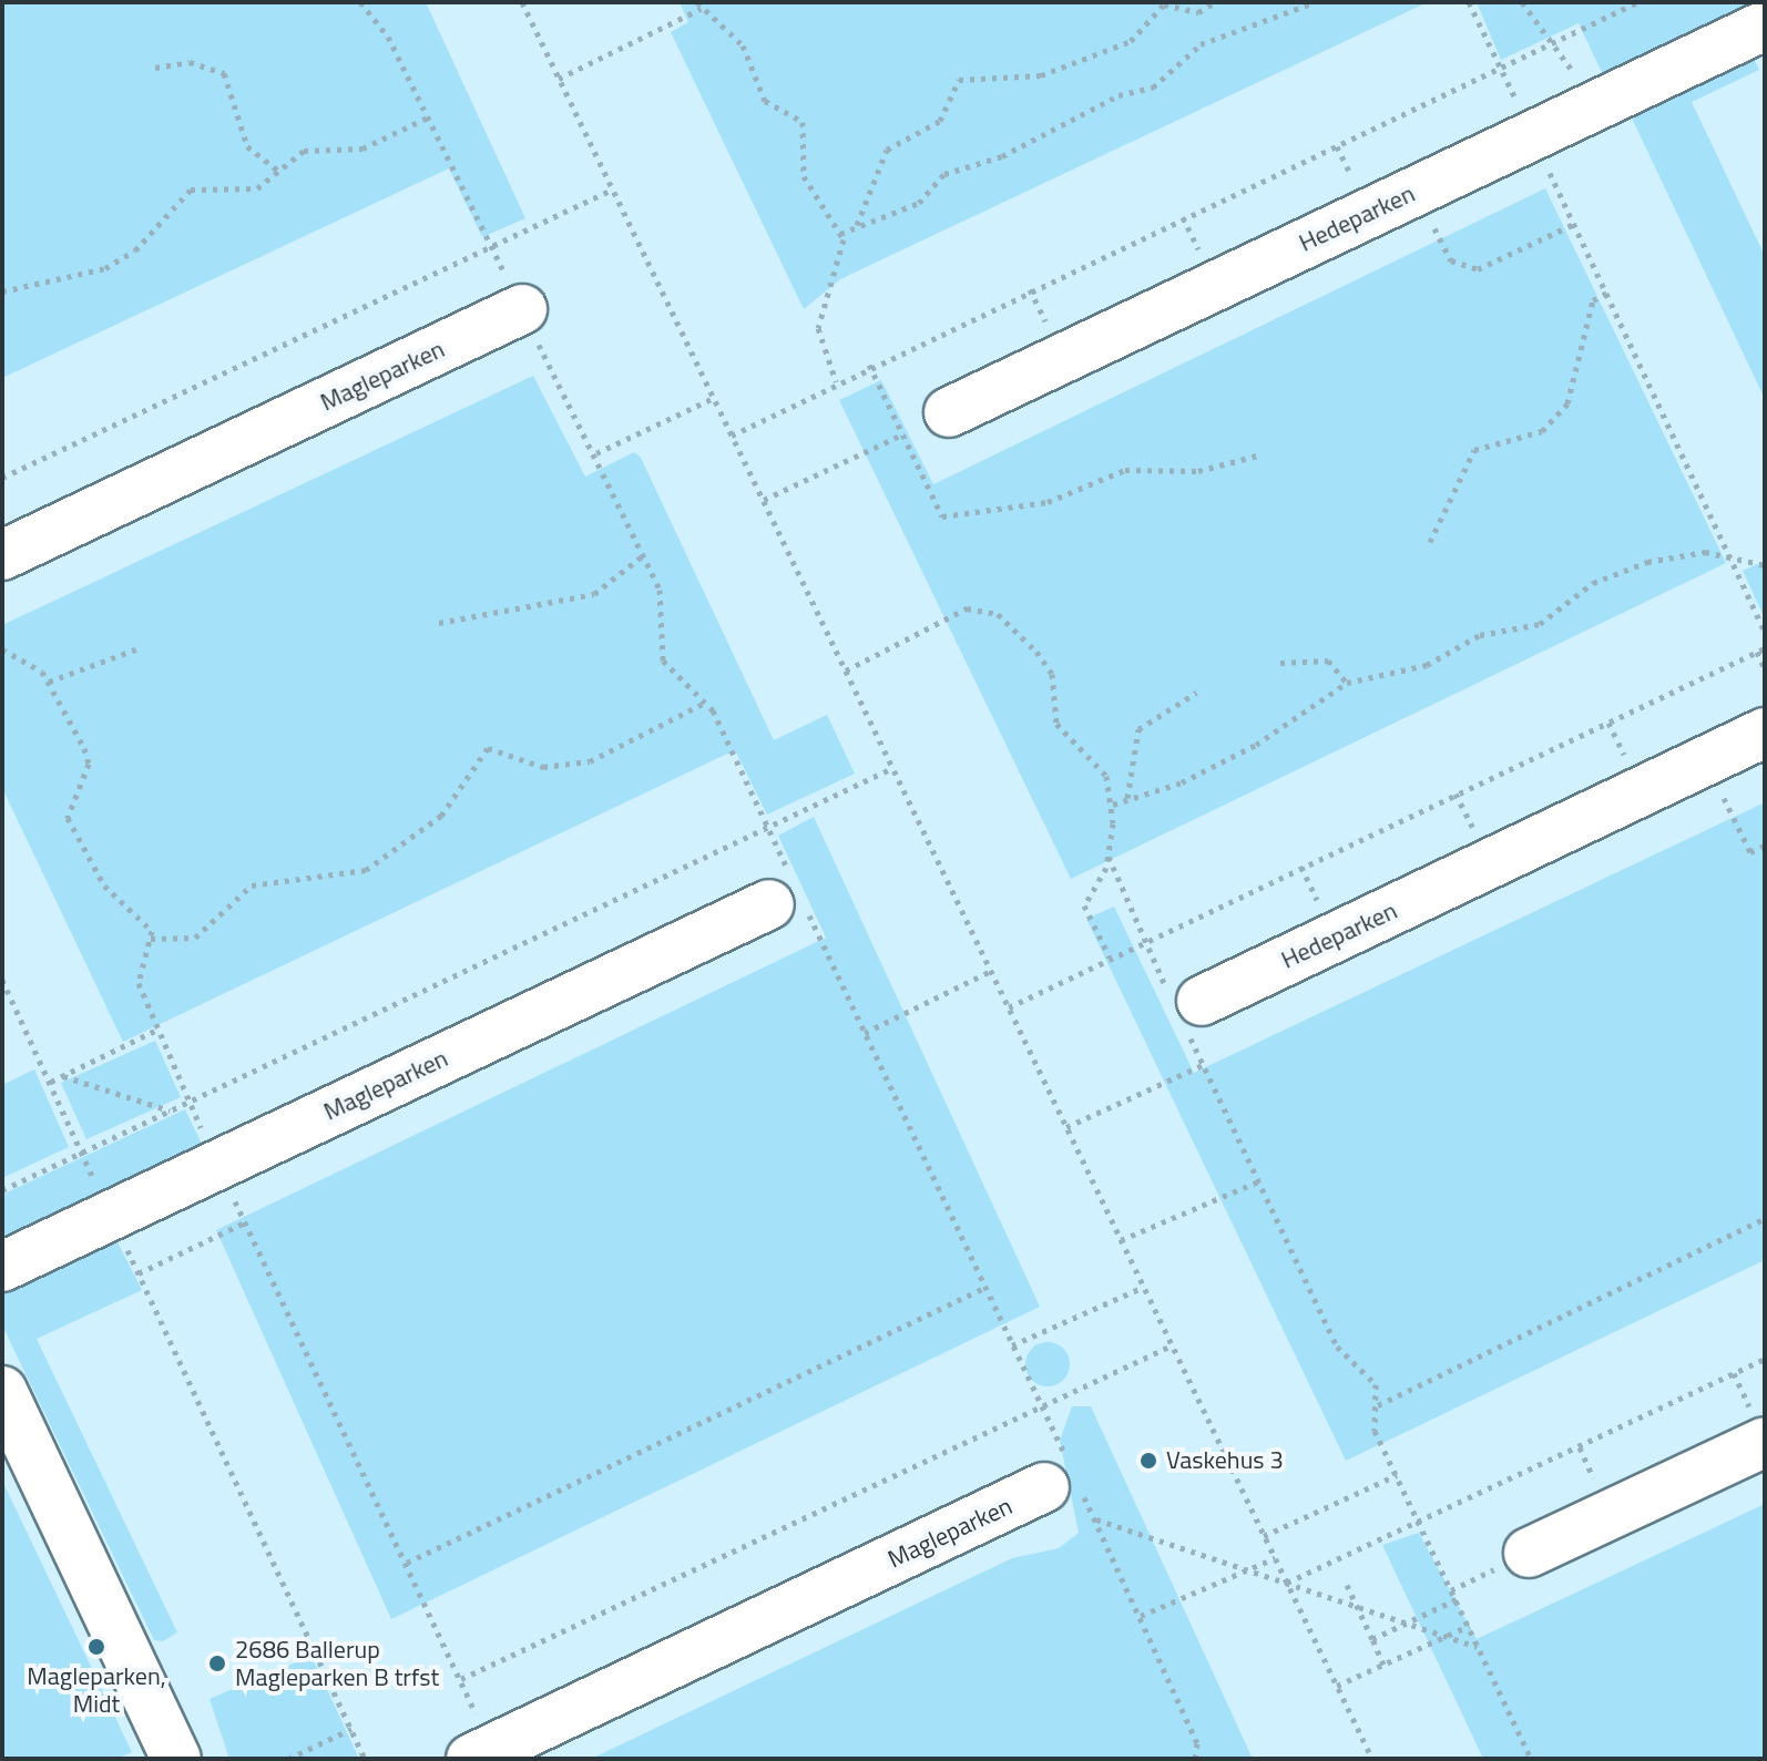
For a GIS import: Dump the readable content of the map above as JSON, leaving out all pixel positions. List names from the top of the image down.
{
  "streets": {
    "street": ["Hedeparken", "Magleparken"]
  },
  "places": ["Vaskehus 3", "Magleparken, Midt", "2686 Ballerup Magleparken B trfst"]
}
